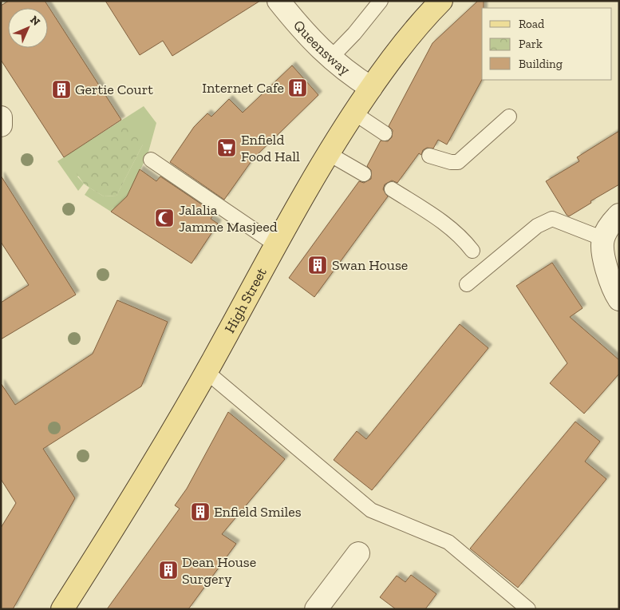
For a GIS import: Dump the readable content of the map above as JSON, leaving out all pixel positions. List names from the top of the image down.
{
  "streets": {
    "main road": ["High Street"],
    "street": ["Queensway"]
  },
  "crossings": [
    ["Queensway", "High Street"]
  ],
  "places": {
    "building": [
      "Internet Cafe",
      "Gertie Court",
      "Swan House",
      "Enfield Smiles",
      "Dean House Surgery"
    ],
    "supermarket": ["Enfield Food Hall"],
    "mosque": ["Jalalia Jamme Masjeed"]
  },
  "legend": ["Road", "Park", "Building"],
  "north": "top right"
}
